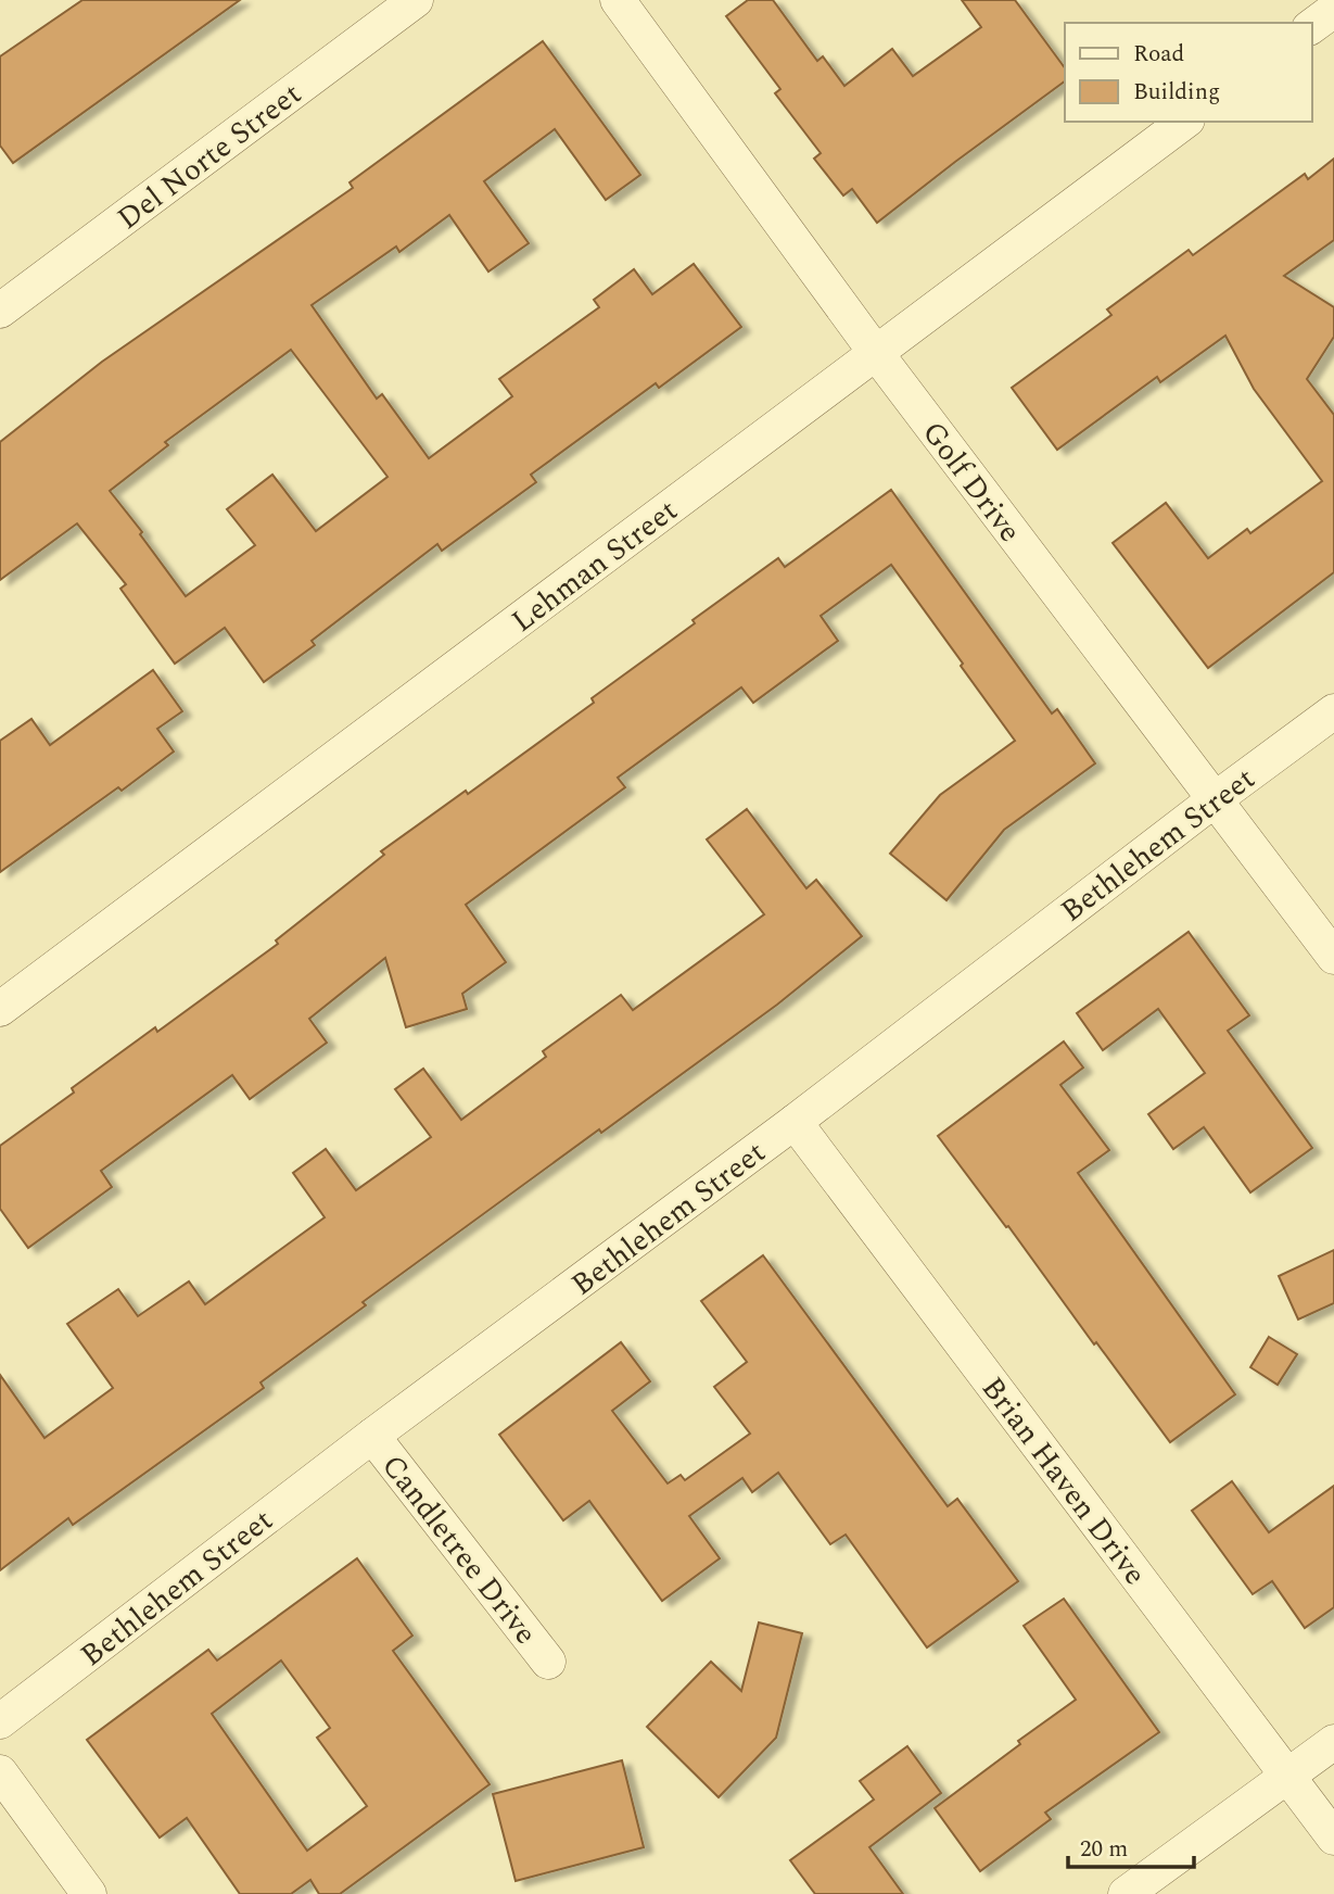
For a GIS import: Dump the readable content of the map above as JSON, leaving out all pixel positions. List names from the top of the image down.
{
  "streets": {
    "street": [
      "Del Norte Street",
      "Golf Drive",
      "Lehman Street",
      "Bethlehem Street",
      "Brian Haven Drive",
      "Candletree Drive"
    ]
  },
  "crossings": [
    ["Golf Drive", "Lehman Street"],
    ["Golf Drive", "Bethlehem Street"],
    ["Bethlehem Street", "Brian Haven Drive"],
    ["Bethlehem Street", "Candletree Drive"]
  ],
  "legend": ["Road", "Building"],
  "scale_bar": "20 m"
}
